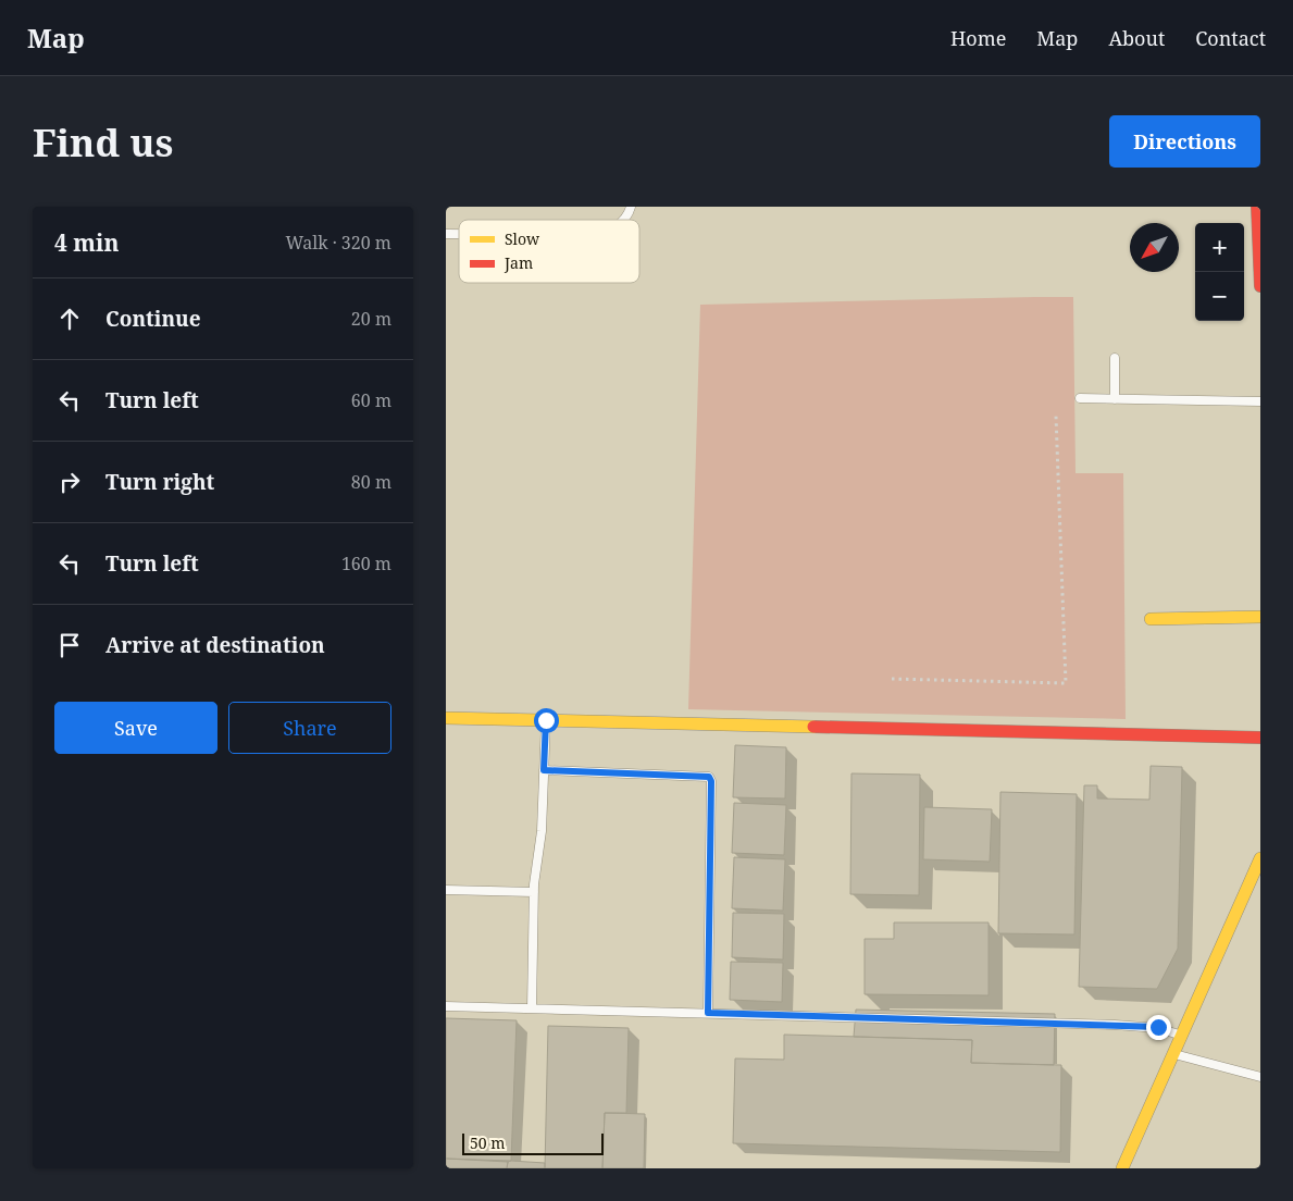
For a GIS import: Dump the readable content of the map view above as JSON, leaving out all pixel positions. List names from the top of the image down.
{
  "legend": ["Slow", "Jam"],
  "scale_bar": "50 m",
  "north": "bottom left",
  "page": {
    "header": "Map",
    "nav": [
      "Home",
      "Map",
      "About",
      "Contact"
    ],
    "buttons": [
      "Directions",
      ["Save", "Share"]
    ],
    "title": "Find us",
    "heading": ["4 min", "Walk · 320 m"],
    "map_buttons": ["+", "−"],
    "list": [
      ["Continue", "20 m"],
      ["Turn left", "60 m"],
      ["Turn right", "80 m"],
      ["Turn left", "160 m"],
      "Arrive at destination"
    ],
    "scale": "50 m"
  }
}
